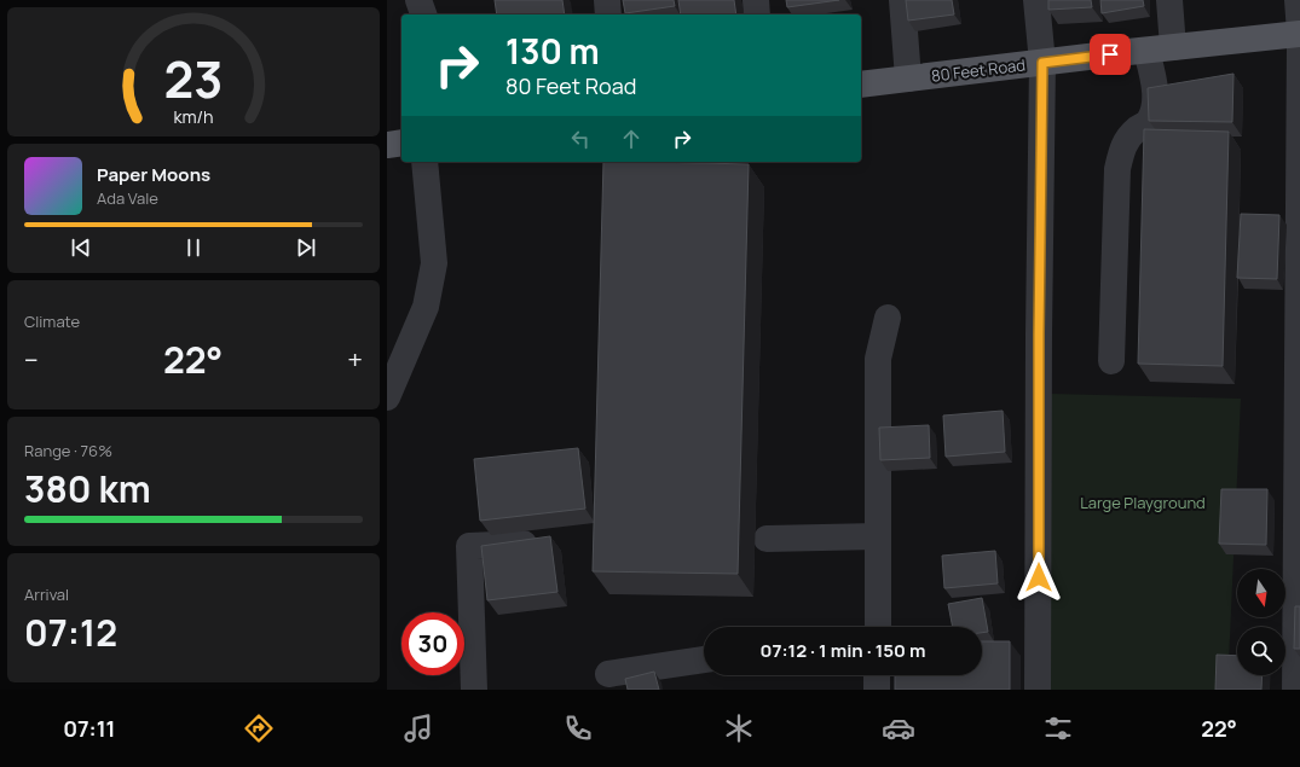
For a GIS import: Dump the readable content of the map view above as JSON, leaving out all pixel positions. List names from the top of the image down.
{
  "streets": {
    "main road": ["80 Feet Road"]
  },
  "parks": ["Large Playground"],
  "north": "bottom",
  "page": {
    "turn": ["130 m", "80 Feet Road"],
    "song": ["Paper Moons", "Ada Vale"],
    "tile": [
      "Climate",
      ["Range · 76%", "380 km"],
      ["Arrival", "07:12"]
    ],
    "heat": ["−", "22°", "+"],
    "limit": "30",
    "trip": "07:12 · 1 min · 150 m",
    "tabs": ["07:11", "22°"],
    "gauge": ["23", "km/h"]
  }
}
